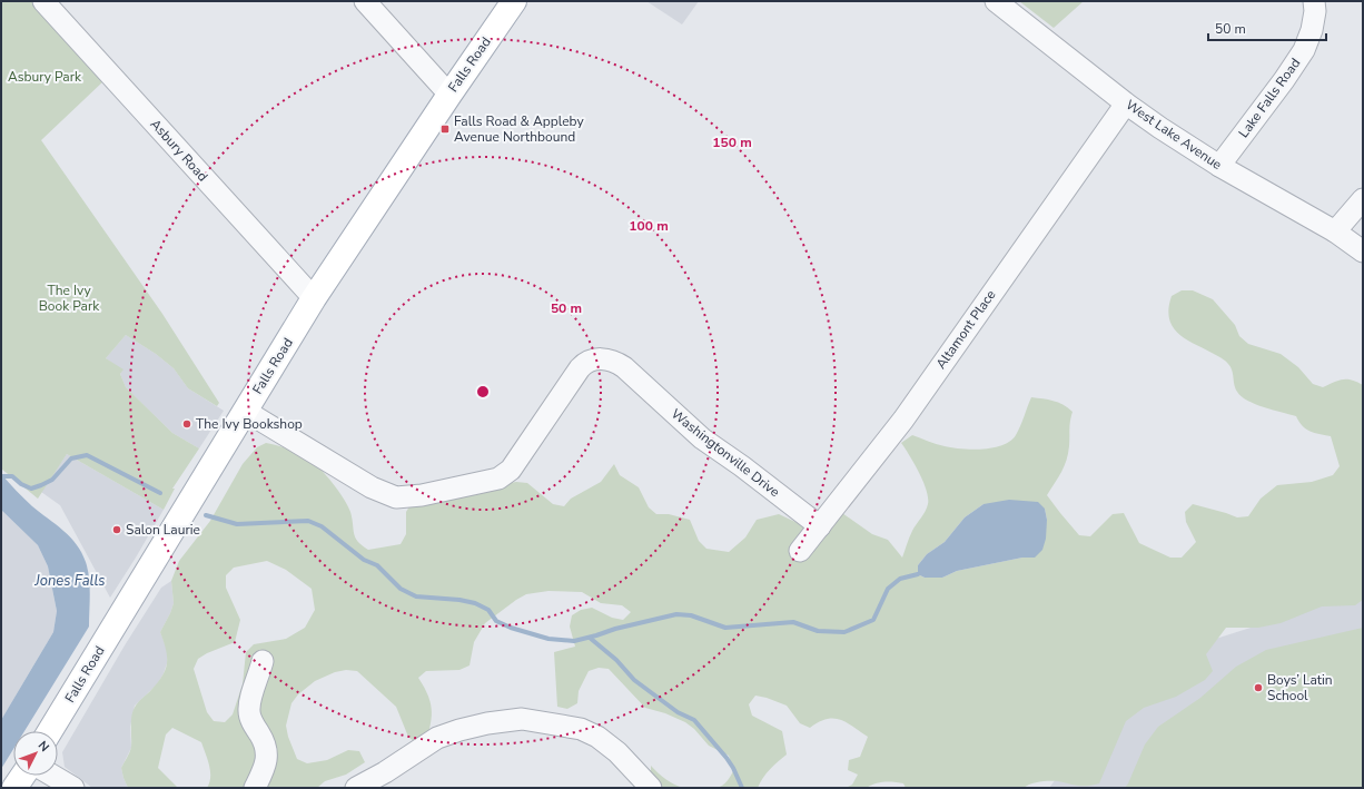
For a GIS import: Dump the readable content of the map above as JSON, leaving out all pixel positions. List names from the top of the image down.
{
  "streets": {
    "main road": ["Falls Road"],
    "street": [
      "Lake Falls Road",
      "West Lake Avenue",
      "Asbury Road",
      "Altamont Place",
      "Washingtonville Drive"
    ]
  },
  "crossings": [
    ["Falls Road", "Asbury Road"],
    ["Falls Road", "Washingtonville Drive"],
    ["Lake Falls Road", "West Lake Avenue"],
    ["West Lake Avenue", "Altamont Place"],
    ["Altamont Place", "Washingtonville Drive"]
  ],
  "water": ["Jones Falls"],
  "parks": ["Asbury Park", "The Ivy Book Park"],
  "places": {
    "transit": ["Falls Road & Appleby Avenue Northbound"],
    "other": ["The Ivy Bookshop", "Salon Laurie", "Boys’ Latin School"]
  },
  "scale_bar": "50 m",
  "north": "top right",
  "rings": ["150 m", "100 m", "50 m"]
}
